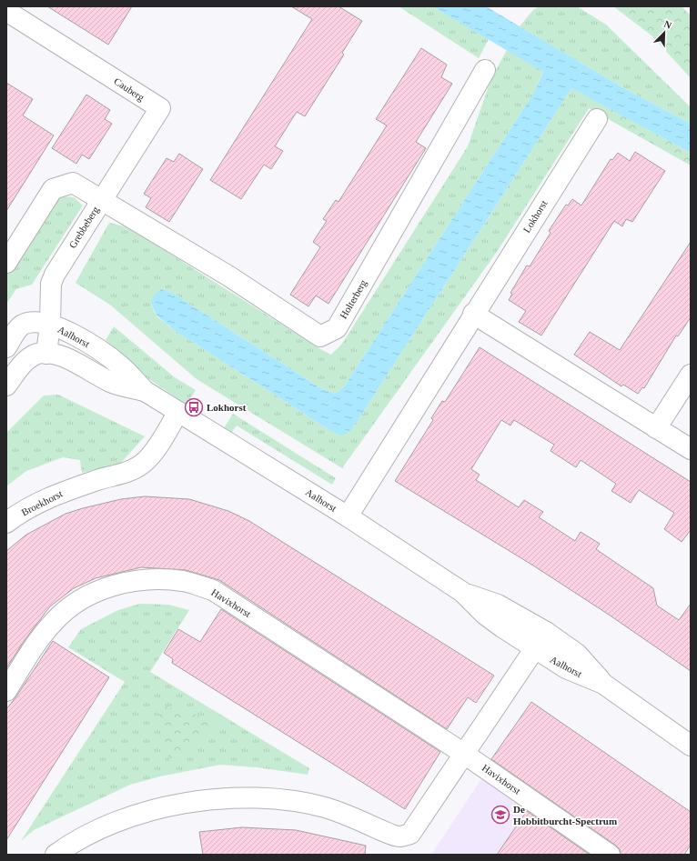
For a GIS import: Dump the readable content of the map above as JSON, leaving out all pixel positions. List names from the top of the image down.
{
  "streets": {
    "street": [
      "Cauberg",
      "Lokhorst",
      "Grebbeberg",
      "Holterberg",
      "Aalhorst",
      "Broekhorst",
      "Havixhorst"
    ]
  },
  "crossings": [
    ["Cauberg", "Grebbeberg"],
    ["Cauberg", "Holterberg"],
    ["Lokhorst", "Aalhorst"],
    ["Grebbeberg", "Holterberg"],
    ["Grebbeberg", "Aalhorst"],
    ["Aalhorst", "Broekhorst"]
  ],
  "places": {
    "bus stop": ["Lokhorst"],
    "school or university": ["De Hobbitburcht-Spectrum"]
  },
  "north": "top right"
}
